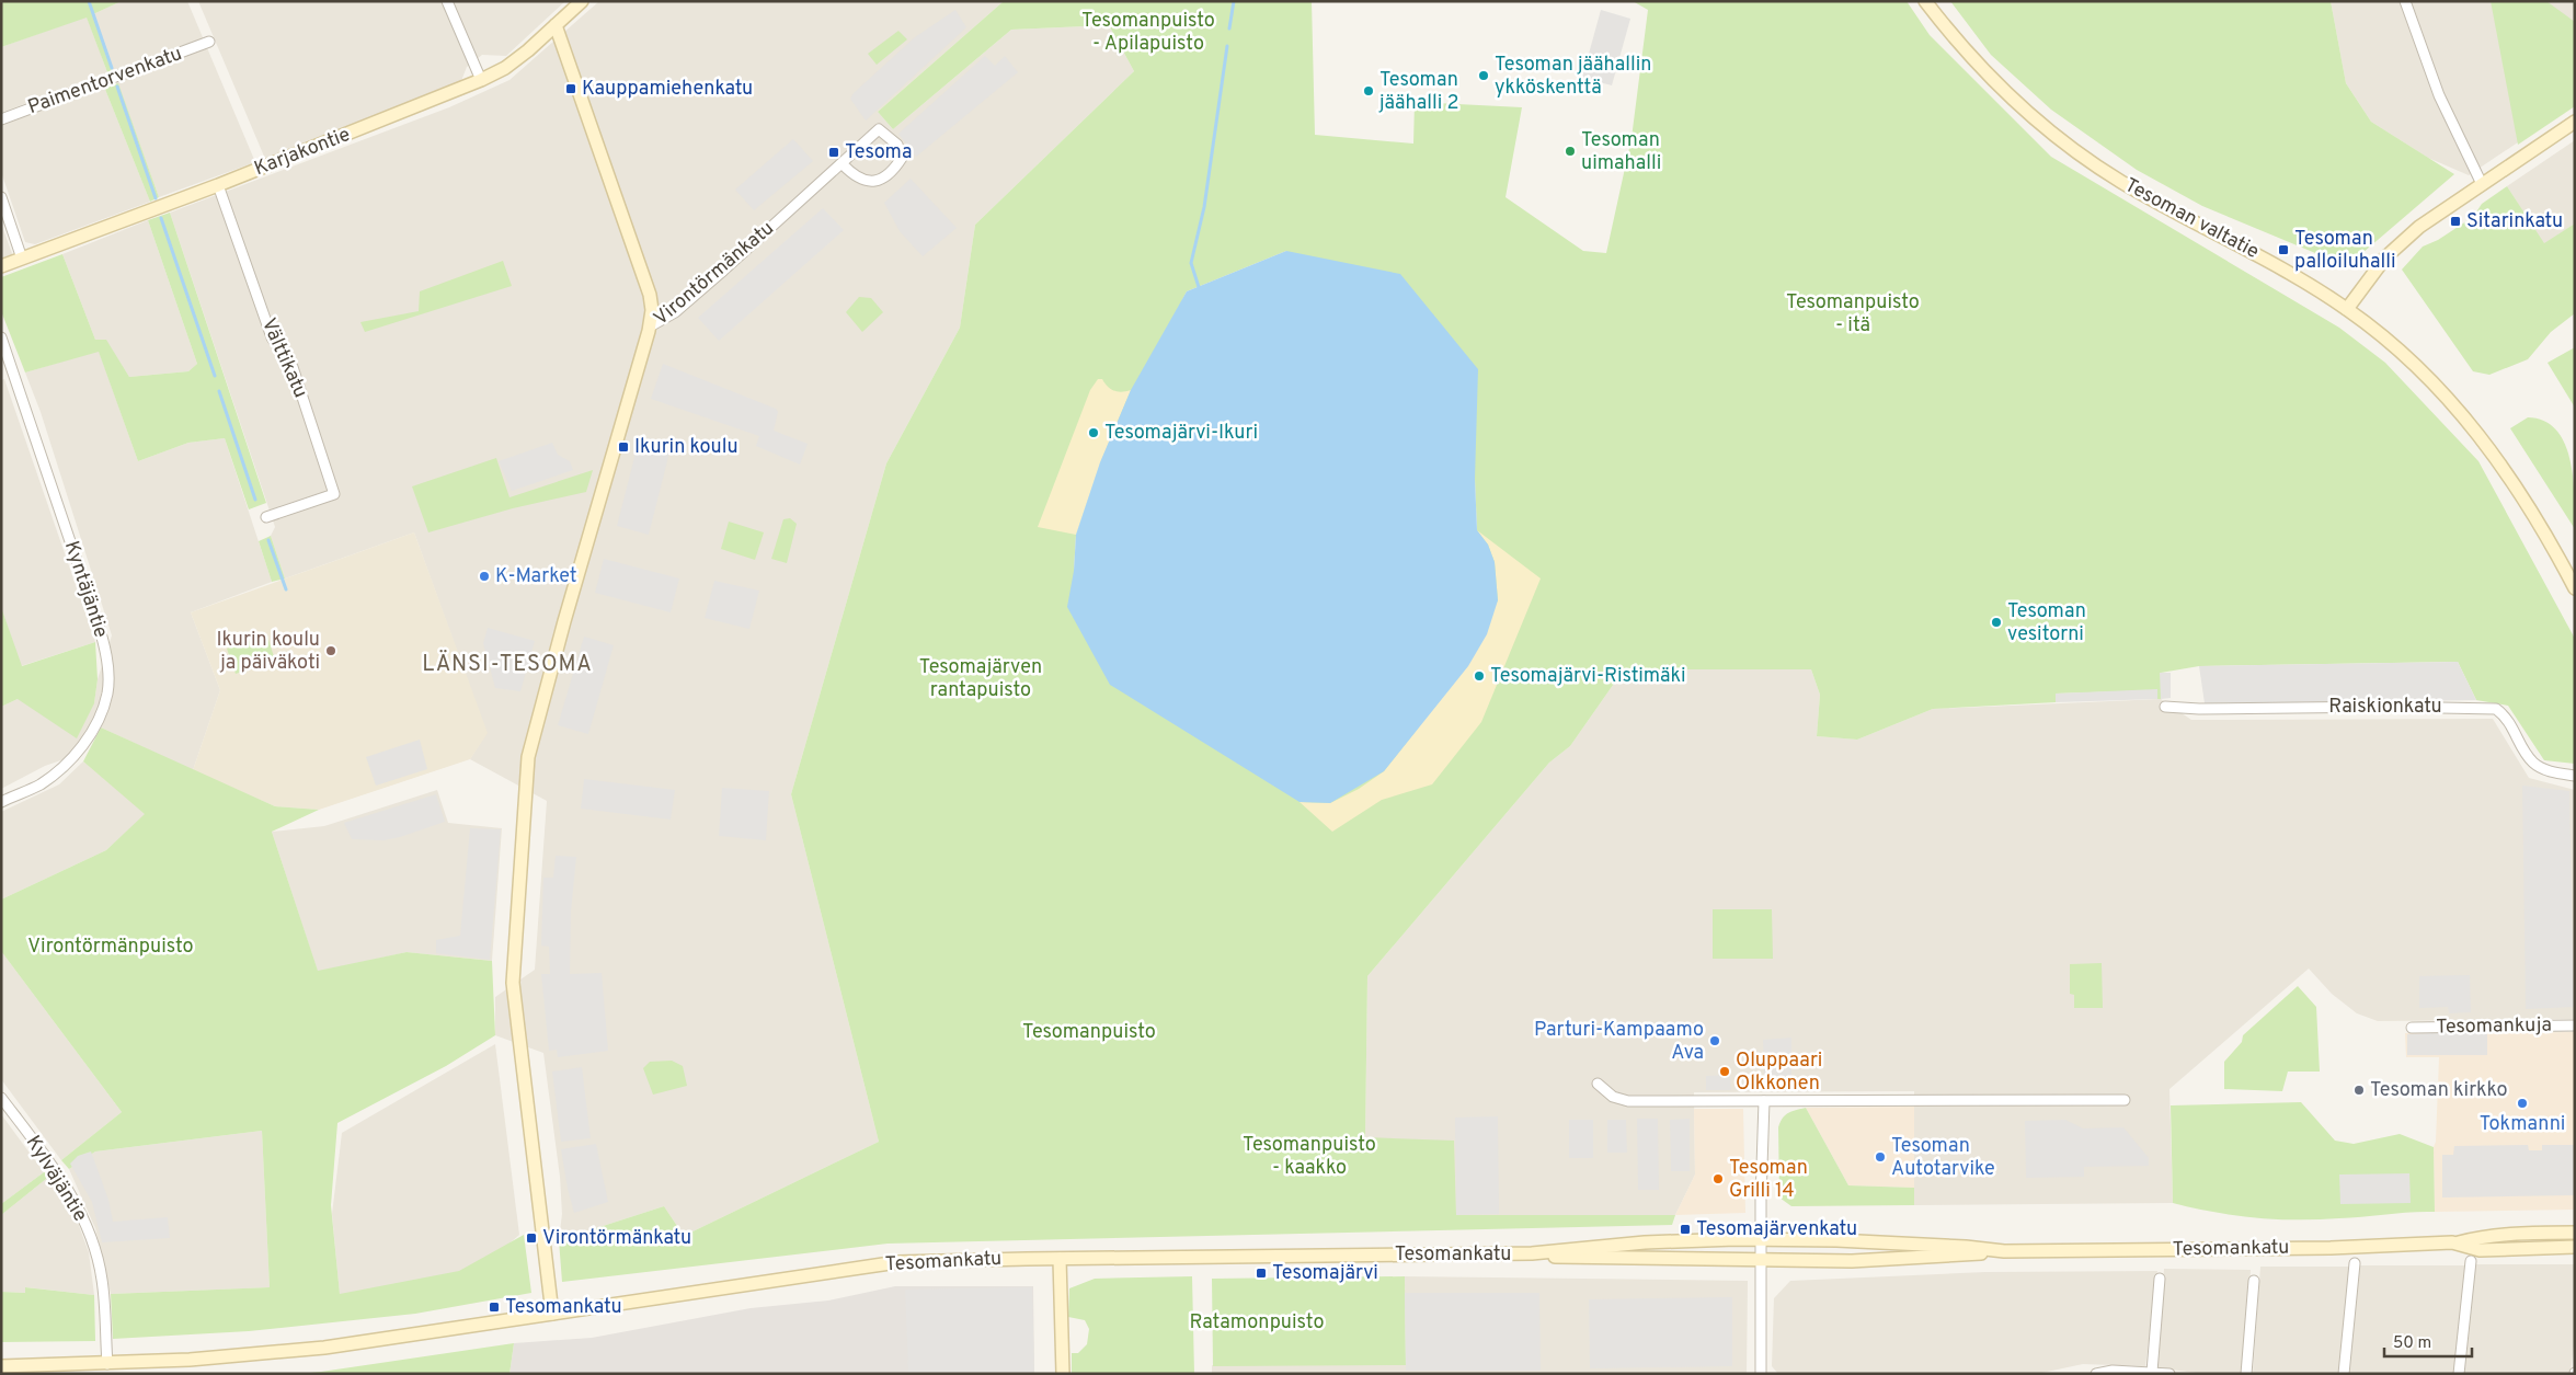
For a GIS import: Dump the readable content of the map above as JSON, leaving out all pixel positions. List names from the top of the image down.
{
  "streets": {
    "main road": [
      "Karjakontie",
      "Tesoman valtatie",
      "Virontörmänkatu",
      "Tesomankatu"
    ],
    "street": [
      "Paimentorvenkatu",
      "Välttikatu",
      "Kyntäjäntie",
      "Raiskionkatu",
      "Tesomankuja",
      "Kylväjäntie"
    ]
  },
  "crossings": [
    ["Karjakontie", "Välttikatu"],
    ["Virontörmänkatu", "Tesomankatu"],
    ["Kylväjäntie", "Tesomankatu"]
  ],
  "districts": ["LÄNSI-TESOMA"],
  "parks": [
    "Tesomanpuisto - Apilapuisto",
    "Tesomanpuisto - itä",
    "Tesomajärven rantapuisto",
    "Virontörmänpuisto",
    "Tesomanpuisto",
    "Tesomanpuisto - kaakko",
    "Ratamonpuisto"
  ],
  "places": {
    "other": [
      "Tesoman jäähallin ykköskenttä",
      "Tesoman jäähalli 2",
      "Tesoman uimahalli",
      "Tesomajärvi-Ikuri",
      "K-Market",
      "Tesoman vesitorni",
      "Ikurin koulu ja päiväkoti",
      "Tesomajärvi-Ristimäki",
      "Parturi-Kampaamo Ava",
      "Oluppaari Olkkonen",
      "Tesoman kirkko",
      "Tokmanni",
      "Tesoman Autotarvike",
      "Tesoman Grilli 14"
    ],
    "transit": [
      "Kauppamiehenkatu",
      "Tesoma",
      "Sitarinkatu",
      "Tesoman palloiluhalli",
      "Ikurin koulu",
      "Tesomajärvenkatu",
      "Virontörmänkatu",
      "Tesomajärvi",
      "Tesomankatu"
    ]
  },
  "scale_bar": "50 m"
}
